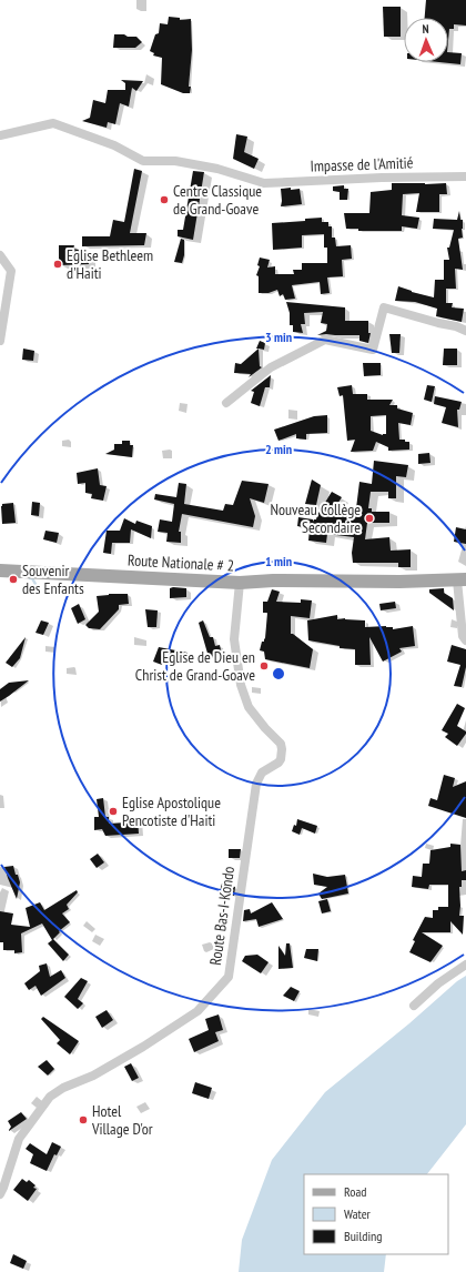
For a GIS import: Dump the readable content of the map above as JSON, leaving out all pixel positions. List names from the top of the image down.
{
  "streets": {
    "main road": ["Route Nationale # 2"],
    "street": ["Impasse de l'Amitié", "Route Bas-I-Kondo"]
  },
  "crossings": [
    ["Route Nationale # 2", "Route Bas-I-Kondo"]
  ],
  "places": [
    "Centre Classique de Grand-Goave",
    "Eglise Bethleem d'Haiti",
    "Nouveau Collège Secondaire",
    "Souvenir des Enfants",
    "Eglise de Dieu en Christ de Grand-Goave",
    "Eglise Apostolique Pencotiste d'Haiti",
    "Hotel Village D'or"
  ],
  "legend": ["Road", "Water", "Building"],
  "north": "top",
  "rings": ["3 min", "2 min", "1 min"]
}
